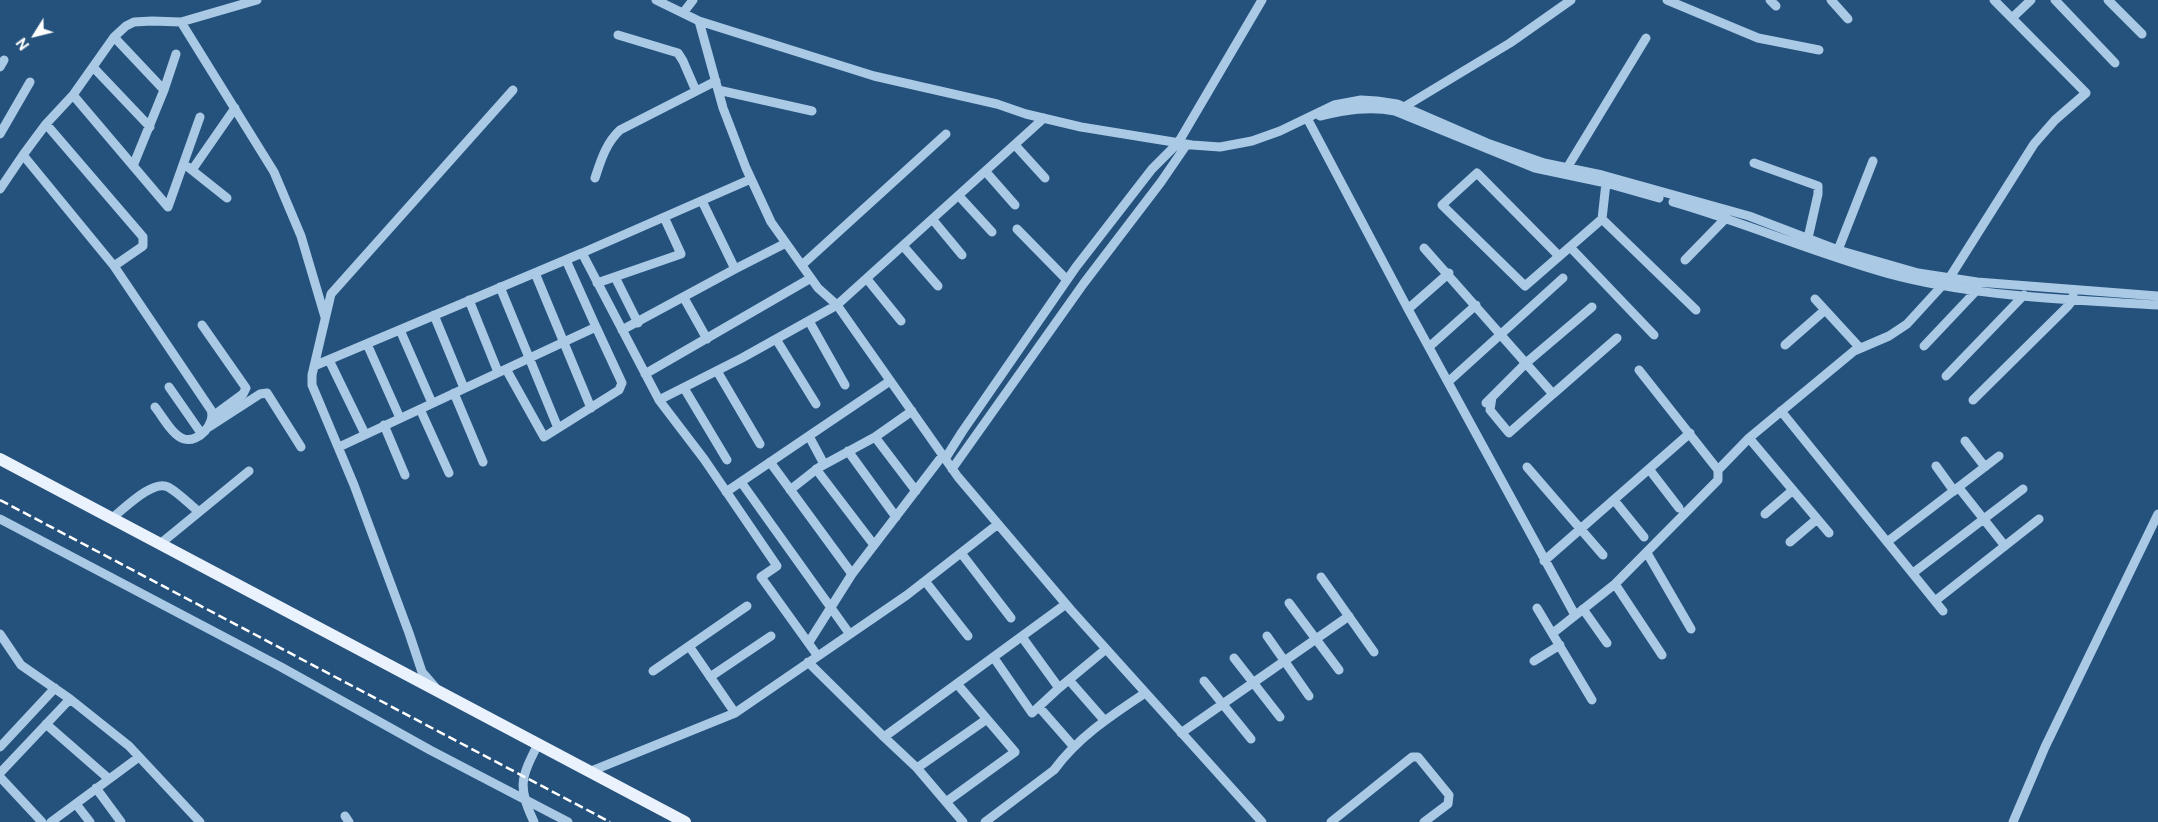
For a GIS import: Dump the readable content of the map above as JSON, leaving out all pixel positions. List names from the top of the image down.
{
  "north": "bottom left"
}
